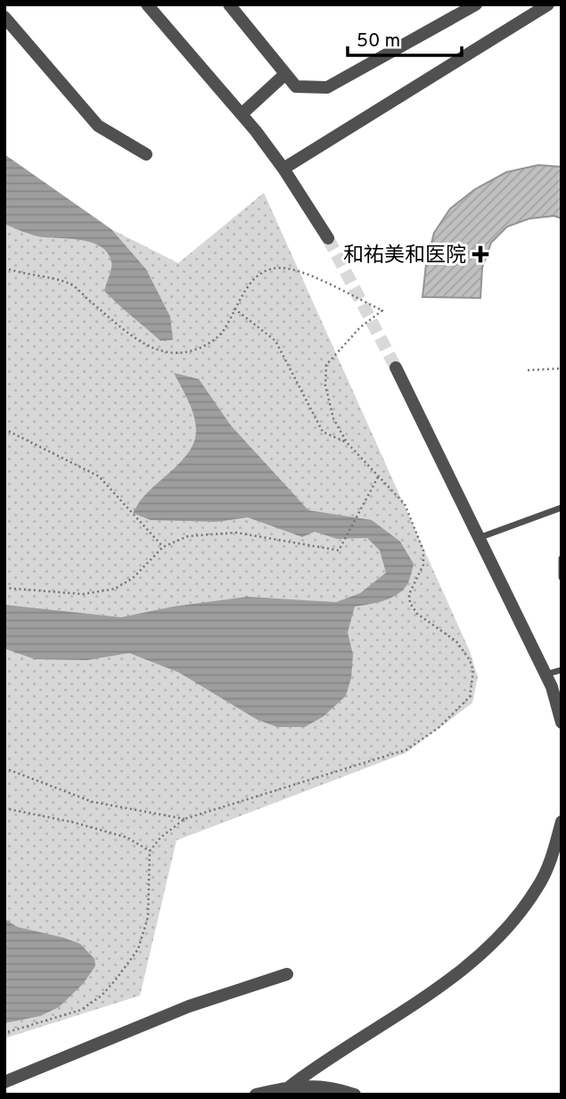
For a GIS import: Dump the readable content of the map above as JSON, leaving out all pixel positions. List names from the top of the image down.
{
  "places": {
    "health": ["和祐美和医院"]
  },
  "scale_bar": "50 m"
}
